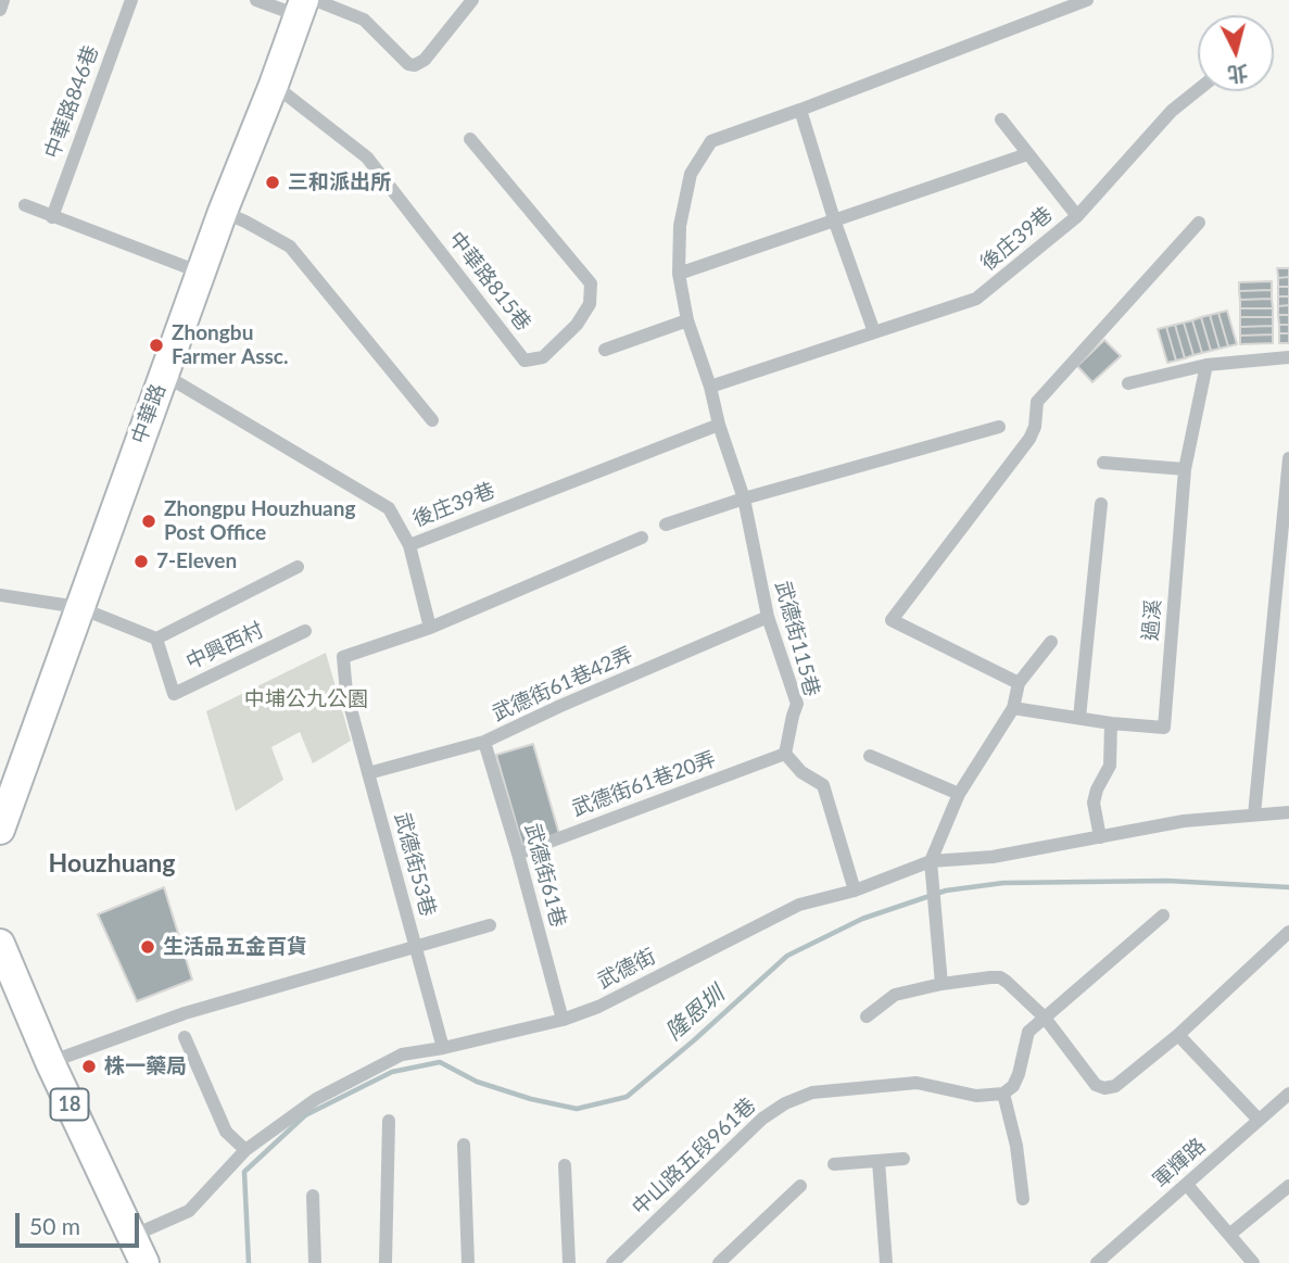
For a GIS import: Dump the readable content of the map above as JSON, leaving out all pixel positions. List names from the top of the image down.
{
  "streets": {
    "main road": ["中華路", "18"],
    "street": [
      "中華路846巷",
      "後庄39巷",
      "中華路815巷",
      "過溪",
      "武德街115巷",
      "中興西村",
      "武德街61巷42弄",
      "武德街61巷20弄",
      "武德街53巷",
      "武德街61巷",
      "武德街",
      "中山路五段961巷",
      "軍輝路"
    ]
  },
  "crossings": [
    ["後庄39巷", "中華路"],
    ["後庄39巷", "武德街115巷"],
    ["中華路815巷", "中華路"],
    ["中華路", "中興西村"],
    ["武德街115巷", "武德街61巷42弄"],
    ["武德街115巷", "武德街61巷20弄"],
    ["武德街61巷42弄", "武德街53巷"],
    ["武德街61巷42弄", "武德街61巷"],
    ["武德街61巷20弄", "武德街61巷"],
    ["武德街53巷", "武德街"],
    ["武德街61巷", "武德街"],
    ["武德街", "18"]
  ],
  "districts": ["Houzhuang"],
  "water": ["隆恩圳"],
  "parks": ["中埔公九公園"],
  "places": [
    "三和派出所",
    "Zhongbu Farmer Assc.",
    "Zhongpu Houzhuang Post Office",
    "7-Eleven",
    "生活品五金百貨",
    "株一藥局"
  ],
  "scale_bar": "50 m",
  "north": "bottom"
}
